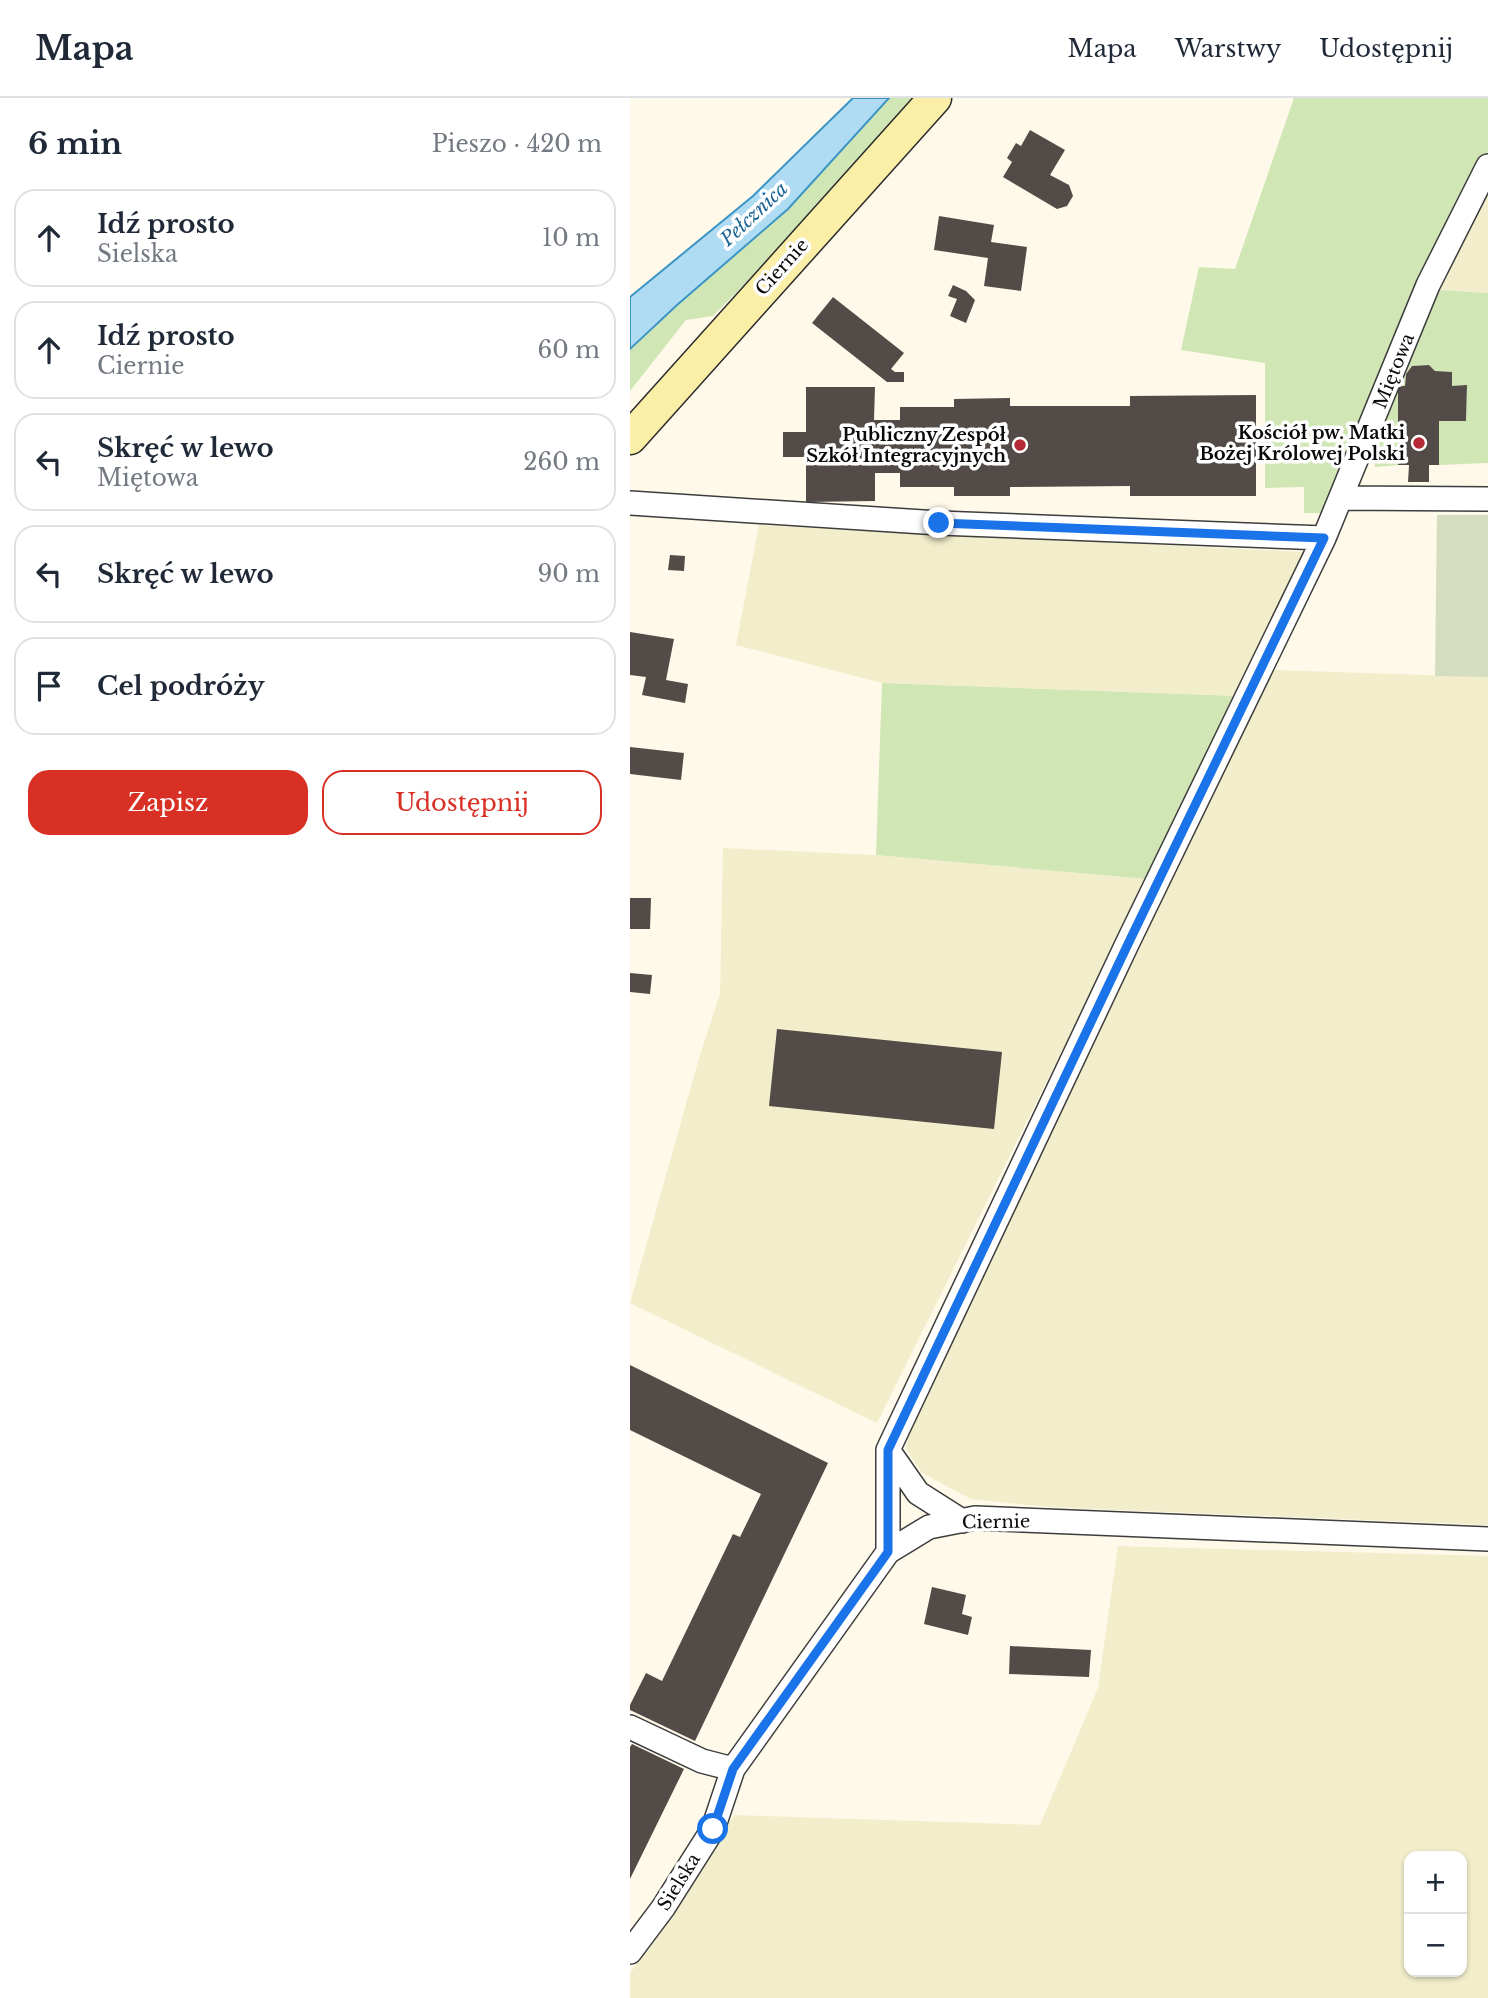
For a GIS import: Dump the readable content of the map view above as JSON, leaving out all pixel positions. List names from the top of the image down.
{
  "streets": {
    "street": ["Ciernie", "Miętowa", "Sielska"]
  },
  "crossings": [
    ["Ciernie", "Miętowa"],
    ["Ciernie", "Sielska"]
  ],
  "water": ["Pełcznica"],
  "places": ["Kościół pw. Matki Bożej Królowej Polski", "Publiczny Zespół Szkół Integracyjnych"],
  "page": {
    "header": "Mapa",
    "nav": ["Mapa", "Warstwy", "Udostępnij"],
    "heading": ["6 min", "Pieszo · 420 m"],
    "list": [
      ["Idź prosto", "Sielska", "10 m"],
      ["Idź prosto", "Ciernie", "60 m"],
      ["Skręć w lewo", "Miętowa", "260 m"],
      ["Skręć w lewo", "90 m"],
      "Cel podróży"
    ],
    "buttons": ["Zapisz", "Udostępnij"],
    "map_buttons": ["+", "−"]
  }
}
